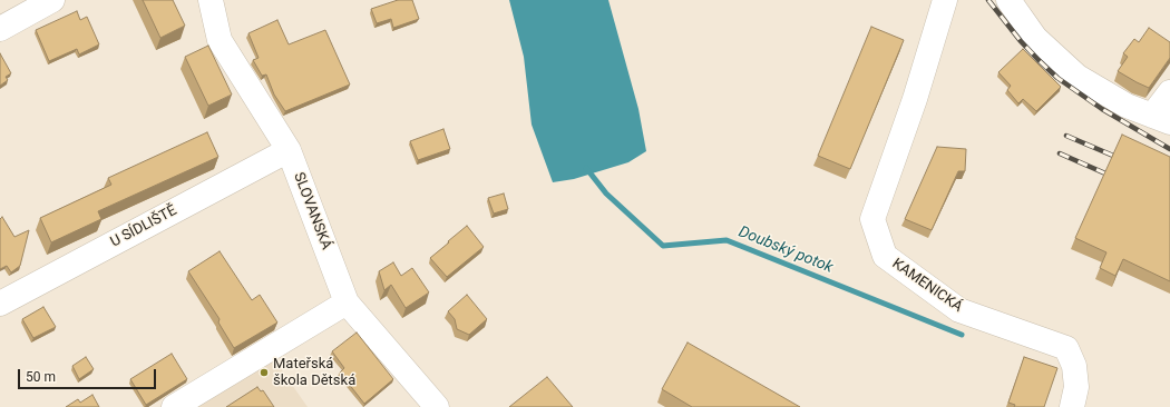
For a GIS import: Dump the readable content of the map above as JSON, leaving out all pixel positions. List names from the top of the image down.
{
  "streets": {
    "street": ["SLOVANSKÁ", "U SÍDLIŠTĚ", "KAMENICKÁ"]
  },
  "crossings": [
    ["SLOVANSKÁ", "U SÍDLIŠTĚ"]
  ],
  "water": ["Doubský potok"],
  "places": ["Mateřská škola Dětská"],
  "scale_bar": "50 m"
}
